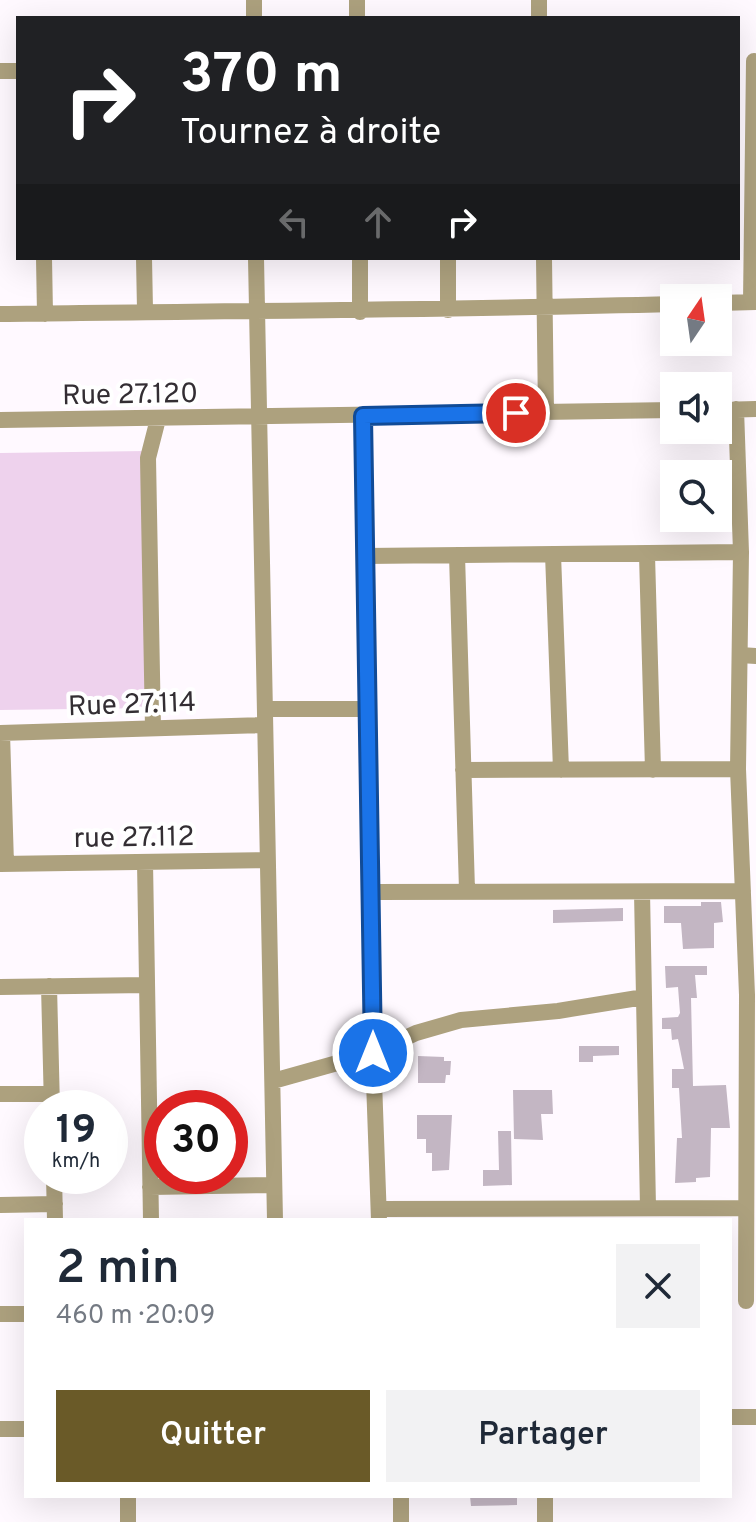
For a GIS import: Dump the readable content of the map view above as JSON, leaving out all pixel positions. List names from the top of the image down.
{
  "streets": {
    "street": ["Rue 27.120", "Rue 27.114", "rue 27.112"]
  },
  "north": "top",
  "page": {
    "turn": ["370 m", "Tournez à droite"],
    "speed": "19 km/h",
    "limit": "30",
    "heading": ["2 min", "460 m · 20:09"],
    "buttons": ["Quitter", "Partager"]
  }
}
